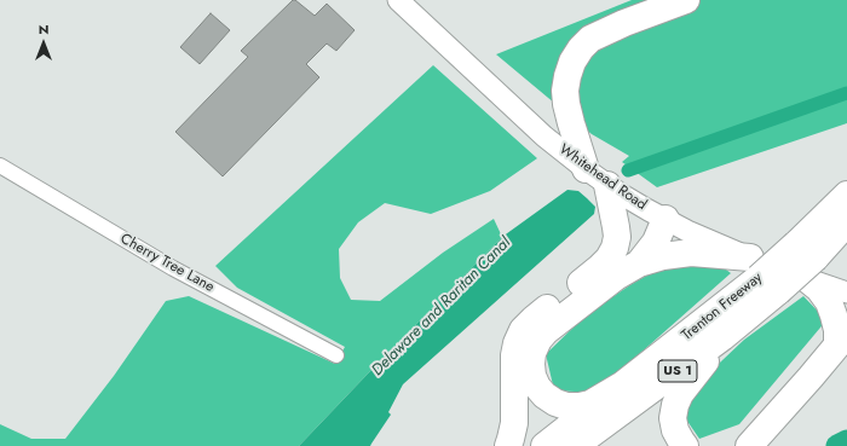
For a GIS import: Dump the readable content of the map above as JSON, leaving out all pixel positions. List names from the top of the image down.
{
  "streets": {
    "highway": ["Trenton Freeway", "US 1"],
    "main road": ["Whitehead Road"],
    "street": ["Cherry Tree Lane"]
  },
  "crossings": [
    ["Whitehead Road", "Trenton Freeway"]
  ],
  "water": ["Delaware and Raritan Canal"],
  "north": "top"
}
